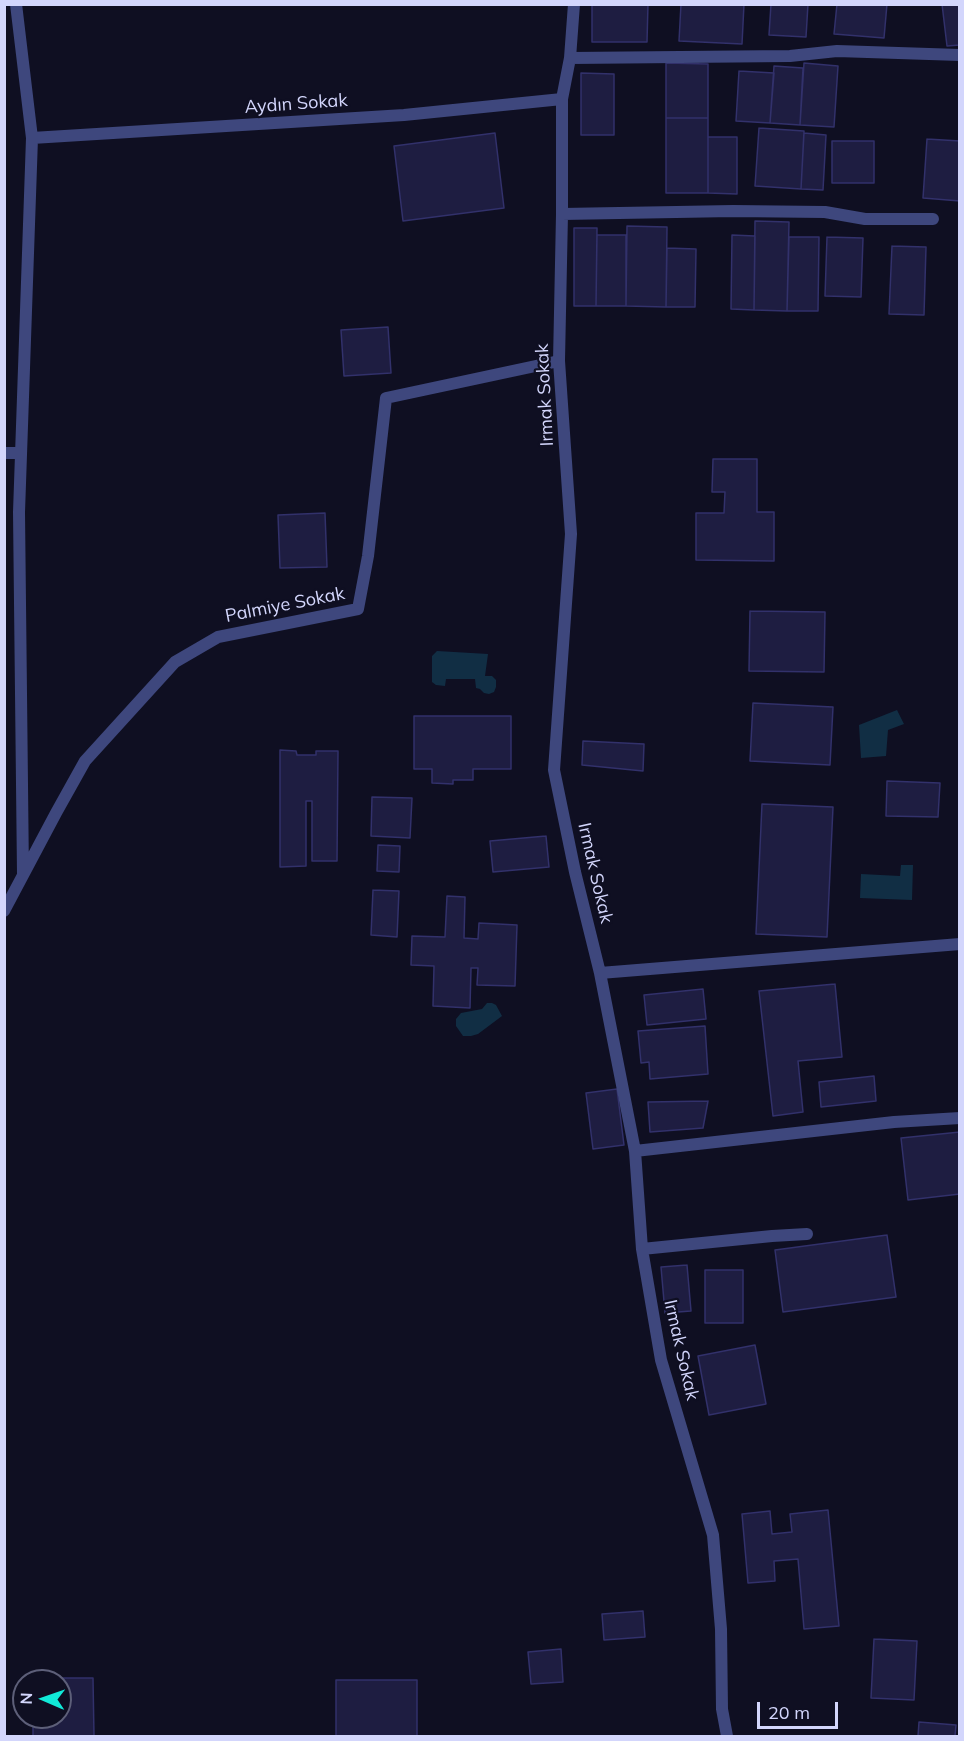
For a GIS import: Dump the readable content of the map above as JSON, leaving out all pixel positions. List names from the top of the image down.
{
  "streets": {
    "street": ["Aydın Sokak", "Irmak Sokak", "Palmiye Sokak"]
  },
  "crossings": [
    ["Aydın Sokak", "Irmak Sokak"],
    ["Irmak Sokak", "Palmiye Sokak"]
  ],
  "scale_bar": "20 m",
  "north": "left"
}
